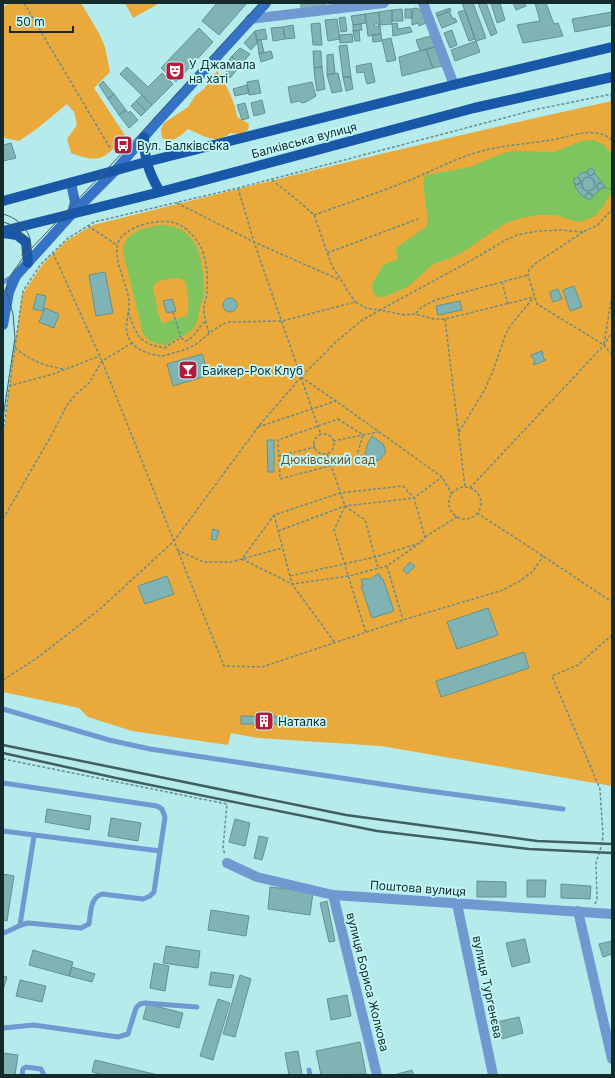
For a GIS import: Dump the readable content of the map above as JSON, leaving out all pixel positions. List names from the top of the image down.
{
  "streets": {
    "main road": ["Балківська вулиця"],
    "street": ["Поштова вулиця", "вулиця Бориса Жолкова", "вулиця Тургенєва"]
  },
  "crossings": [
    ["Поштова вулиця", "вулиця Бориса Жолкова"],
    ["Поштова вулиця", "вулиця Тургенєва"]
  ],
  "parks": ["Дюківський сад"],
  "places": {
    "theatre": ["У Джамала на хаті"],
    "bus stop": ["Вул. Балківська"],
    "bar": ["Байкер-Рок Клуб"],
    "building": ["Наталка"]
  },
  "scale_bar": "50 m"
}
